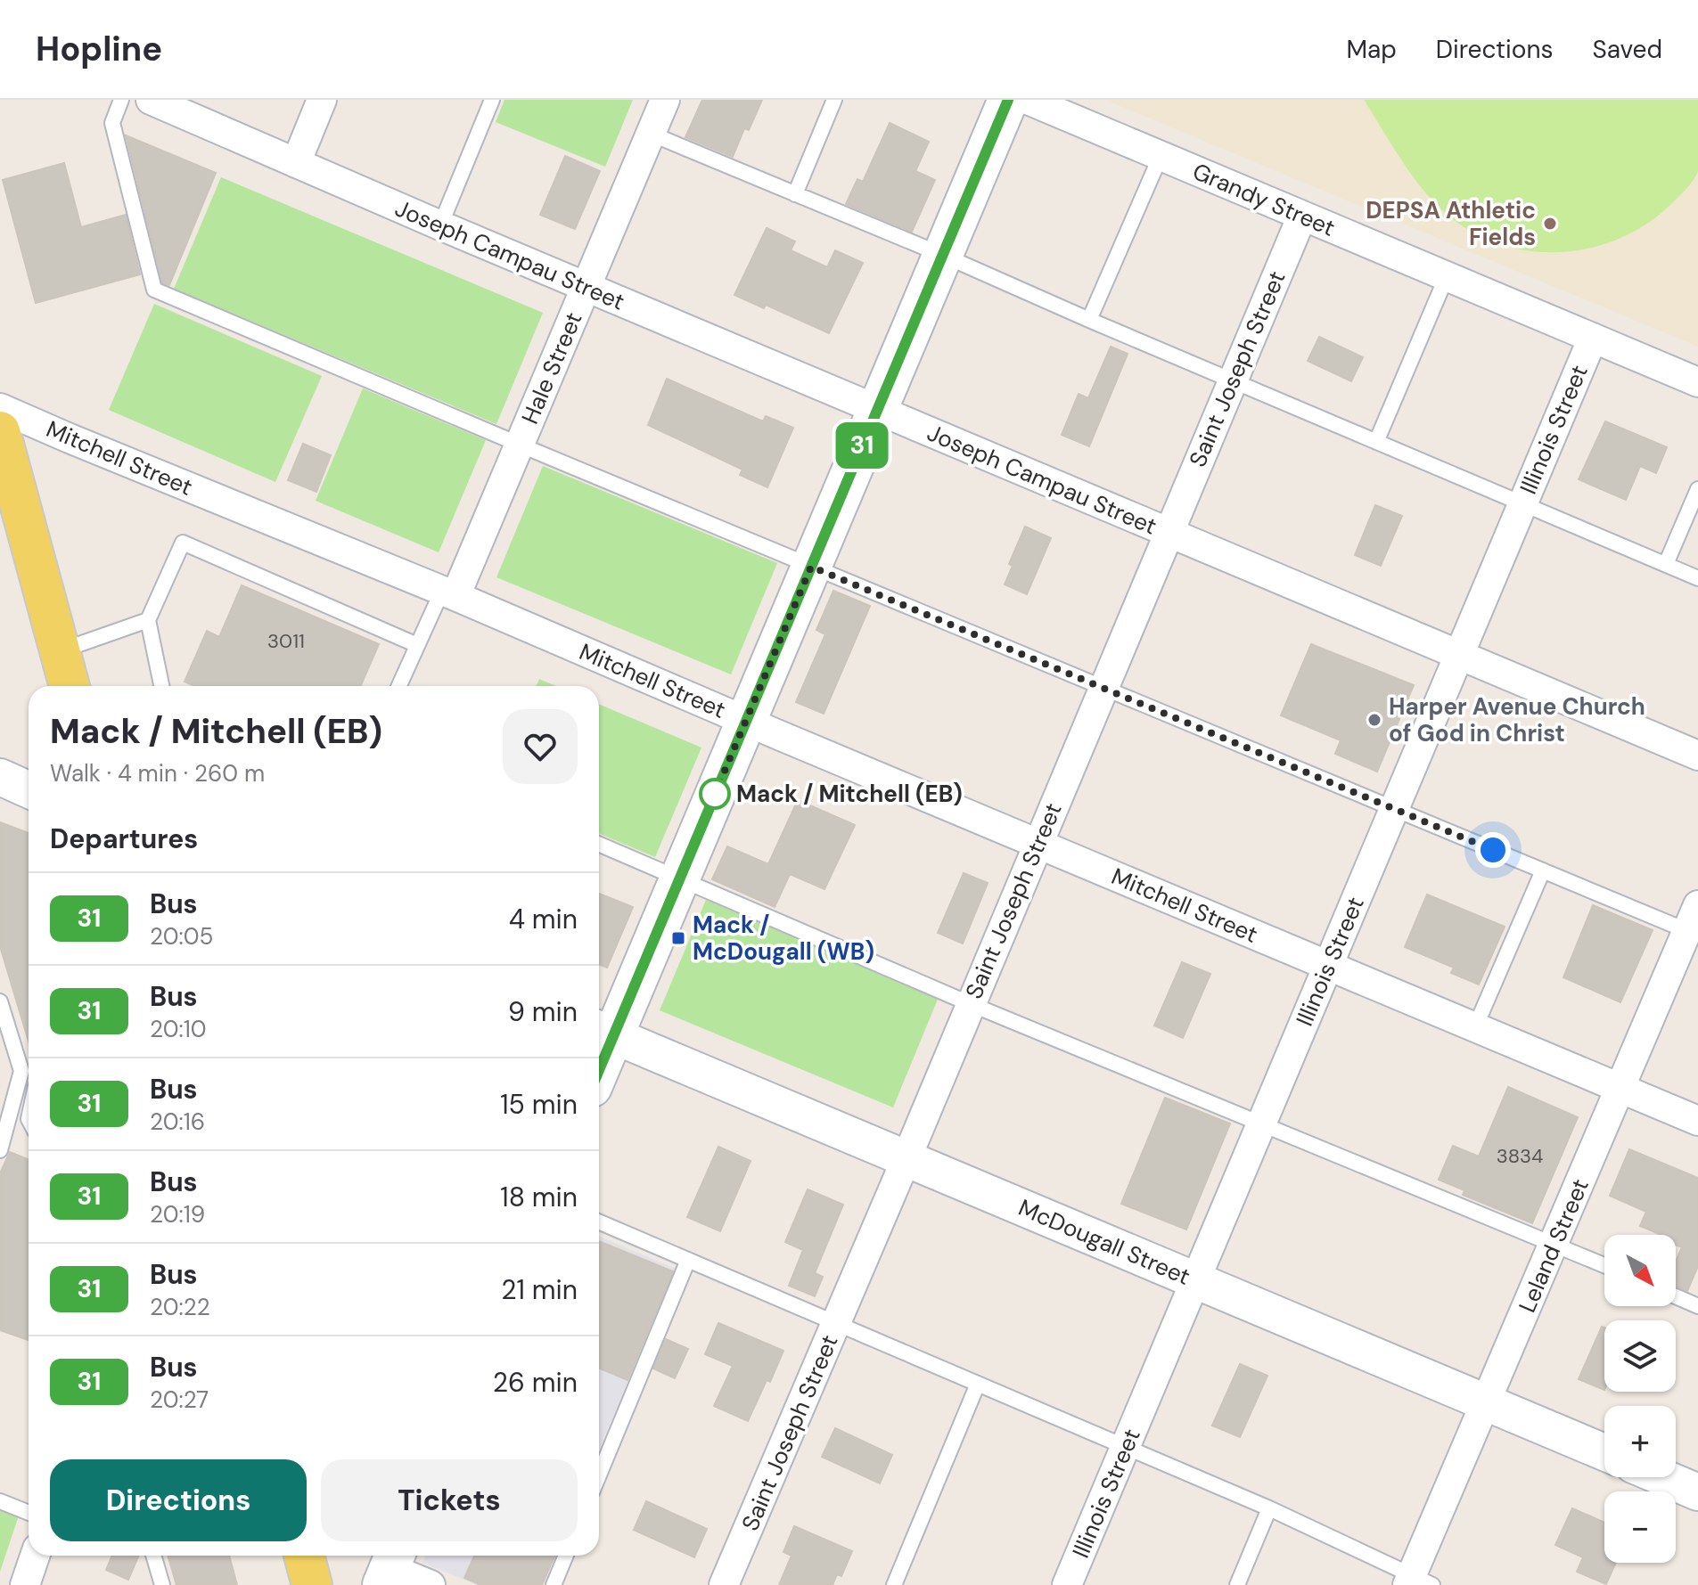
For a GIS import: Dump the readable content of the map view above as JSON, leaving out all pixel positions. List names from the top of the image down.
{
  "streets": {
    "street": [
      "Grandy Street",
      "Joseph Campau Street",
      "Hale Street",
      "Saint Joseph Street",
      "Illinois Street",
      "Mitchell Street",
      "McDougall Street",
      "Leland Street"
    ]
  },
  "crossings": [
    ["Grandy Street", "Saint Joseph Street"],
    ["Grandy Street", "Illinois Street"],
    ["Joseph Campau Street", "Hale Street"],
    ["Joseph Campau Street", "Saint Joseph Street"],
    ["Joseph Campau Street", "Illinois Street"],
    ["Hale Street", "Mitchell Street"],
    ["Saint Joseph Street", "Mitchell Street"],
    ["Saint Joseph Street", "McDougall Street"],
    ["Illinois Street", "Mitchell Street"],
    ["Illinois Street", "McDougall Street"],
    ["Mitchell Street", "Leland Street"],
    ["McDougall Street", "Leland Street"]
  ],
  "places": {
    "other": ["DEPSA Athletic Fields", "Harper Avenue Church of God in Christ", "Mack / Mitchell (EB)"],
    "transit": ["Mack / McDougall (WB)"]
  },
  "lines": ["bus line 31"],
  "house_numbers": ["3011", "3834"],
  "north": "bottom right",
  "page": {
    "header": "Hopline",
    "nav": ["Map", "Directions", "Saved"],
    "on_map": "31",
    "heading": [
      ["Mack / Mitchell (EB)", "Walk · 4 min · 260 m"],
      "Departures"
    ],
    "list": [
      {
        "mark": "31",
        "name": "Bus",
        "note": "20:05",
        "value": "4 min"
      },
      {
        "mark": "31",
        "name": "Bus",
        "note": "20:10",
        "value": "9 min"
      },
      {
        "mark": "31",
        "name": "Bus",
        "note": "20:16",
        "value": "15 min"
      },
      {
        "mark": "31",
        "name": "Bus",
        "note": "20:19",
        "value": "18 min"
      },
      {
        "mark": "31",
        "name": "Bus",
        "note": "20:22",
        "value": "21 min"
      },
      {
        "mark": "31",
        "name": "Bus",
        "note": "20:27",
        "value": "26 min"
      }
    ],
    "map_buttons": ["+", "−"],
    "buttons": ["Directions", "Tickets"]
  }
}
